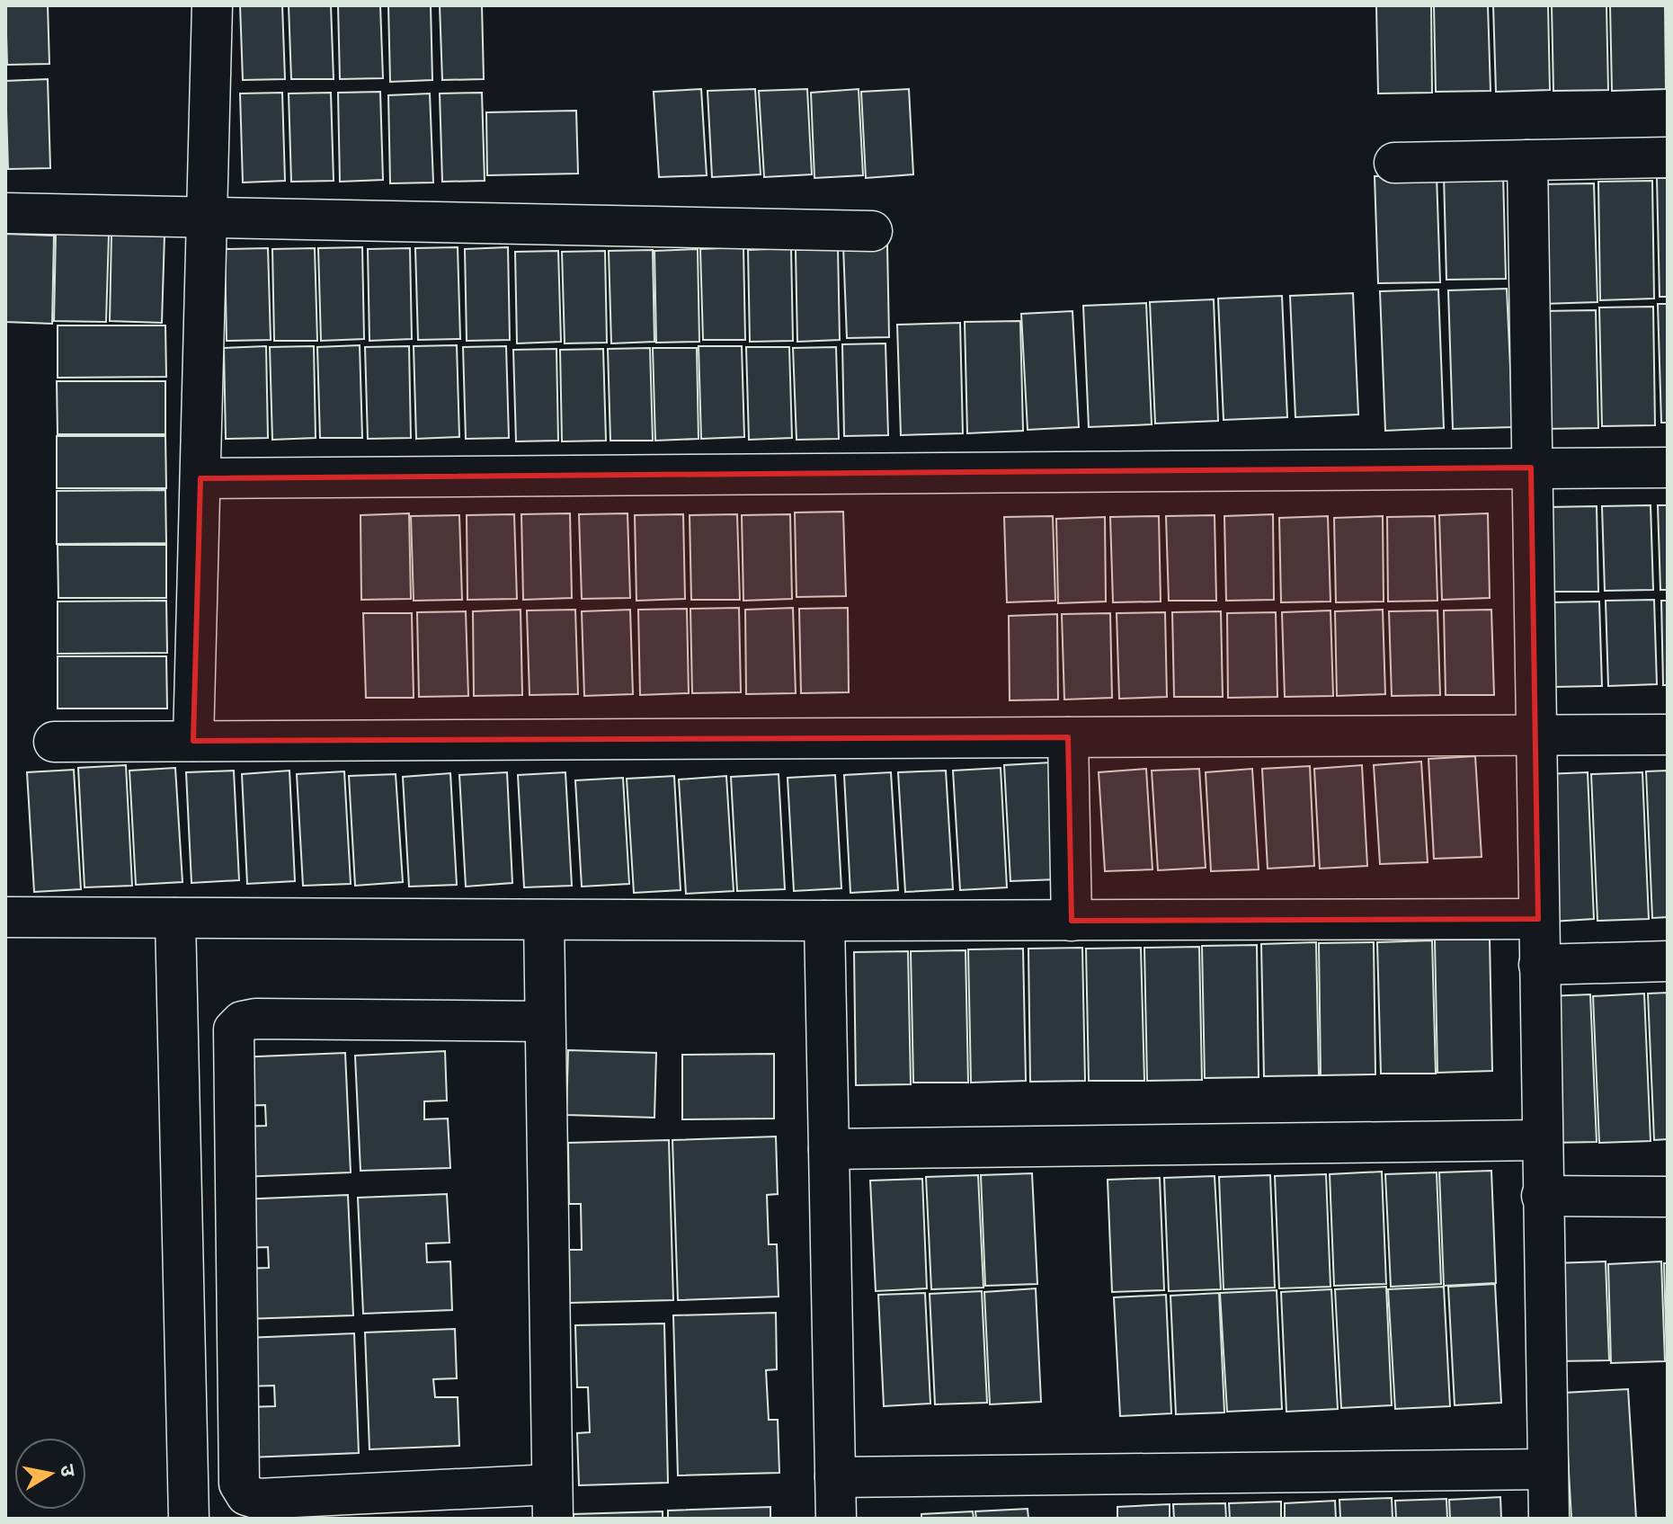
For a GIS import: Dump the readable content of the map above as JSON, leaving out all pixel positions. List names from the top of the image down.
{
  "north": "right"
}
